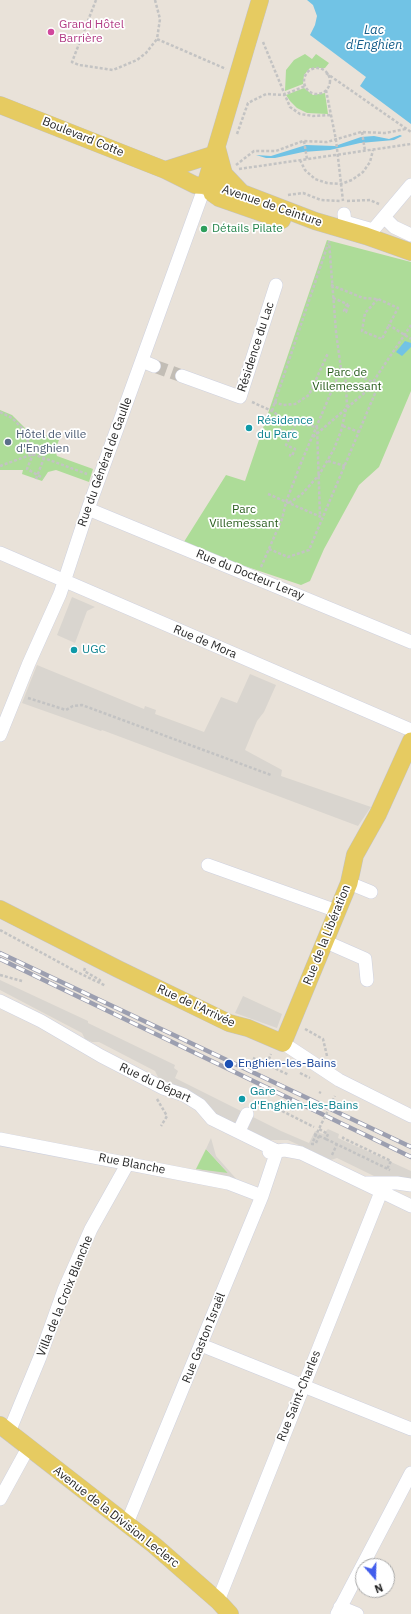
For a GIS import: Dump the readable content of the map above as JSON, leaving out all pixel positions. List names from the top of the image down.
{
  "streets": {
    "main road": [
      "Boulevard Cotte",
      "Avenue de Ceinture",
      "Rue de la Libération",
      "Rue de l'Arrivée",
      "Avenue de la Division Leclerc"
    ],
    "street": [
      "Résidence du Lac",
      "Rue du Général de Gaulle",
      "Rue du Docteur Leray",
      "Rue de Mora",
      "Rue du Départ",
      "Rue Blanche",
      "Villa de la Croix Blanche",
      "Rue Gaston Israël",
      "Rue Saint-Charles"
    ]
  },
  "crossings": [
    ["Boulevard Cotte", "Avenue de Ceinture"],
    ["Boulevard Cotte", "Rue du Général de Gaulle"],
    ["Avenue de Ceinture", "Rue du Général de Gaulle"],
    ["Rue du Général de Gaulle", "Rue du Docteur Leray"],
    ["Rue du Général de Gaulle", "Rue de Mora"],
    ["Rue de la Libération", "Rue de l'Arrivée"],
    ["Rue du Départ", "Rue Gaston Israël"],
    ["Rue Blanche", "Villa de la Croix Blanche"],
    ["Rue Blanche", "Rue Gaston Israël"],
    ["Villa de la Croix Blanche", "Avenue de la Division Leclerc"],
    ["Rue Gaston Israël", "Avenue de la Division Leclerc"],
    ["Rue Saint-Charles", "Avenue de la Division Leclerc"]
  ],
  "water": ["Lac d'Enghien"],
  "parks": ["Parc de Villemessant", "Parc Villemessant"],
  "places": [
    "Grand Hôtel Barrière",
    "Détails Pilate",
    "Résidence du Parc",
    "Hôtel de ville d'Enghien",
    "UGC",
    "Enghien-les-Bains",
    "Gare d'Enghien-les-Bains"
  ],
  "north": "bottom"
}
